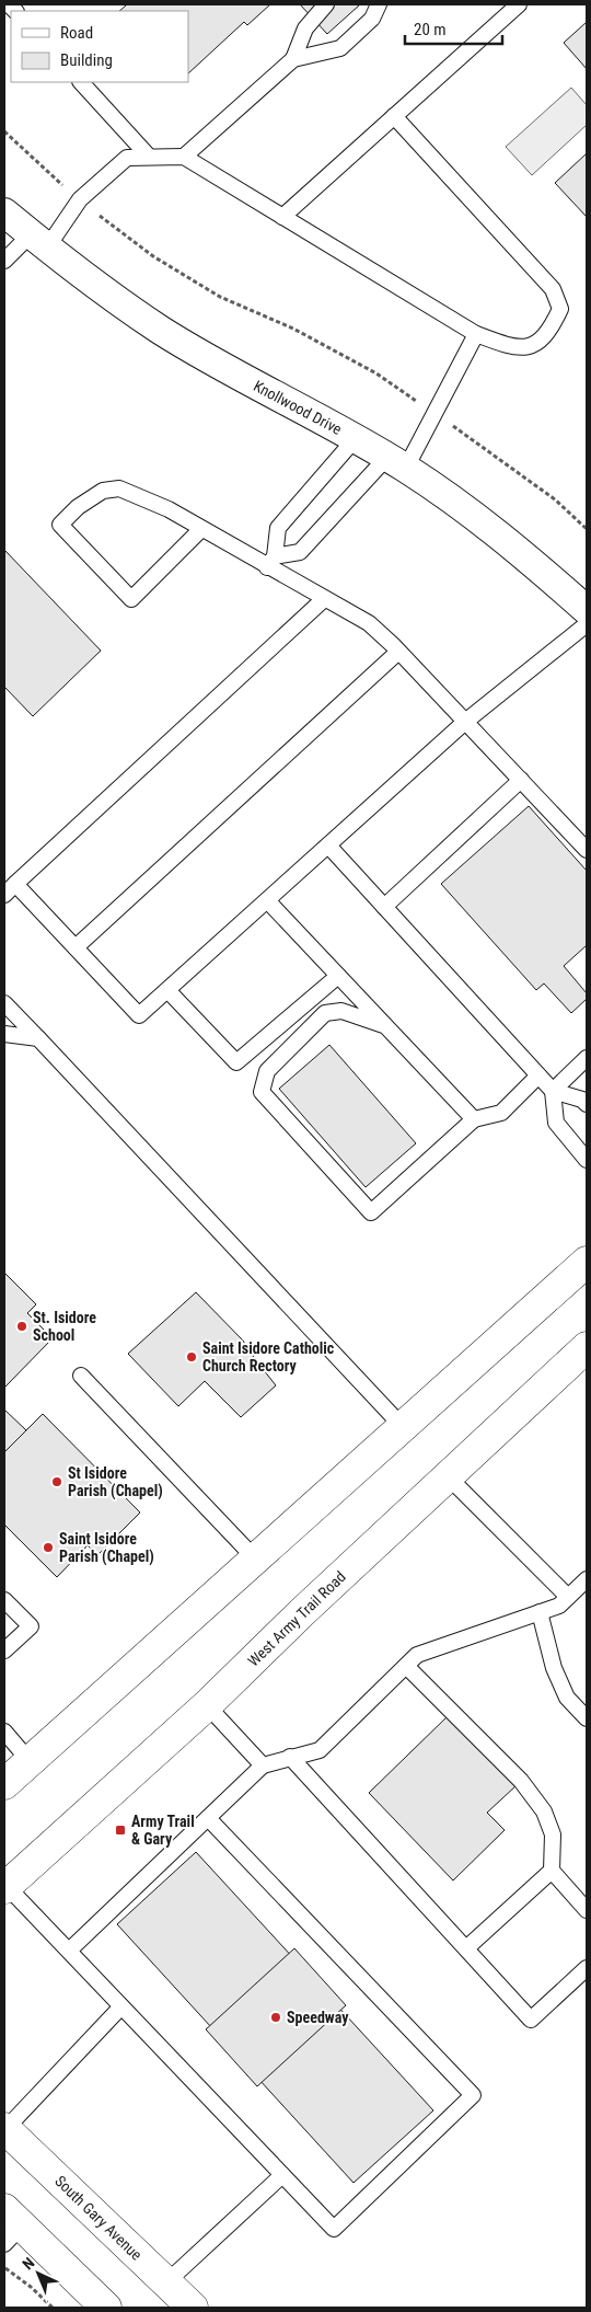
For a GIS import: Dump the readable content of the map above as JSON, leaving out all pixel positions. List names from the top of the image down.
{
  "streets": {
    "main road": ["West Army Trail Road", "South Gary Avenue"],
    "street": ["Knollwood Drive"]
  },
  "places": {
    "other": [
      "St. Isidore School",
      "Saint Isidore Catholic Church Rectory",
      "St Isidore Parish (Chapel)",
      "Saint Isidore Parish (Chapel)",
      "Speedway"
    ],
    "transit": ["Army Trail & Gary"]
  },
  "legend": ["Road", "Building"],
  "scale_bar": "20 m",
  "north": "top left"
}
